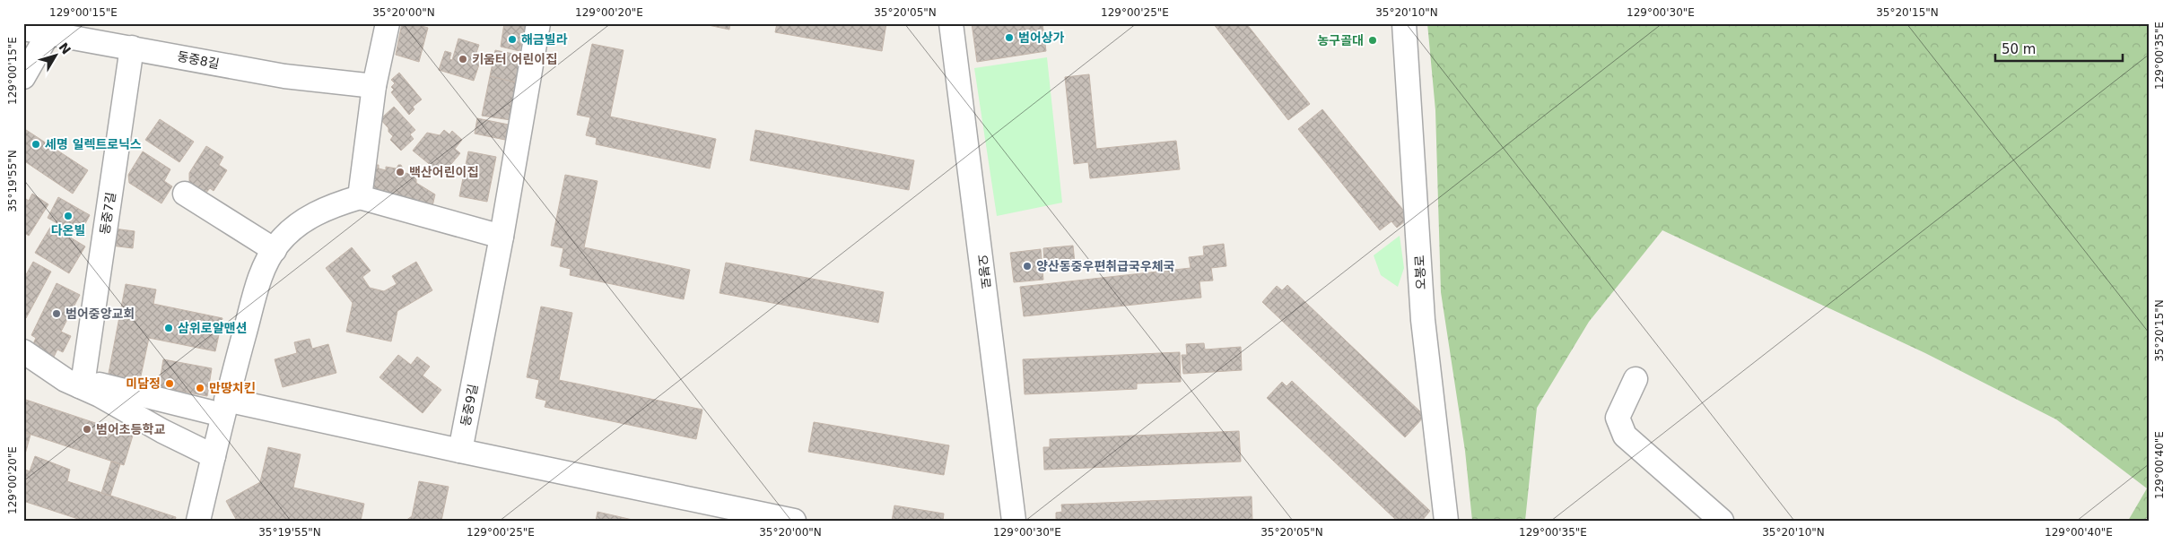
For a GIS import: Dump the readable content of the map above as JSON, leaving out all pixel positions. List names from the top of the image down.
{
  "streets": {
    "street": [
      "동중8길",
      "동중7길",
      "오봉로",
      "동중9길"
    ]
  },
  "crossings": [
    ["동중8길", "동중7길"]
  ],
  "places": [
    "범어상가",
    "해금빌라",
    "농구골대",
    "키움터 어린이집",
    "세명 일렉트로닉스",
    "백산어린이집",
    "다온빌",
    "양산동중우편취급국우체국",
    "범어중앙교회",
    "삼위로얄맨션",
    "미담정",
    "만땅치킨",
    "범어초등학교"
  ],
  "scale_bar": "50 m",
  "north": "top right",
  "coordinates": [
    "129°00'15\"E",
    "35°20'00\"N",
    "129°00'20\"E",
    "35°20'05\"N",
    "129°00'25\"E",
    "35°20'10\"N",
    "129°00'30\"E",
    "35°20'15\"N",
    "129°00'35\"E",
    "35°19'55\"N",
    "129°00'40\"E"
  ]
}
